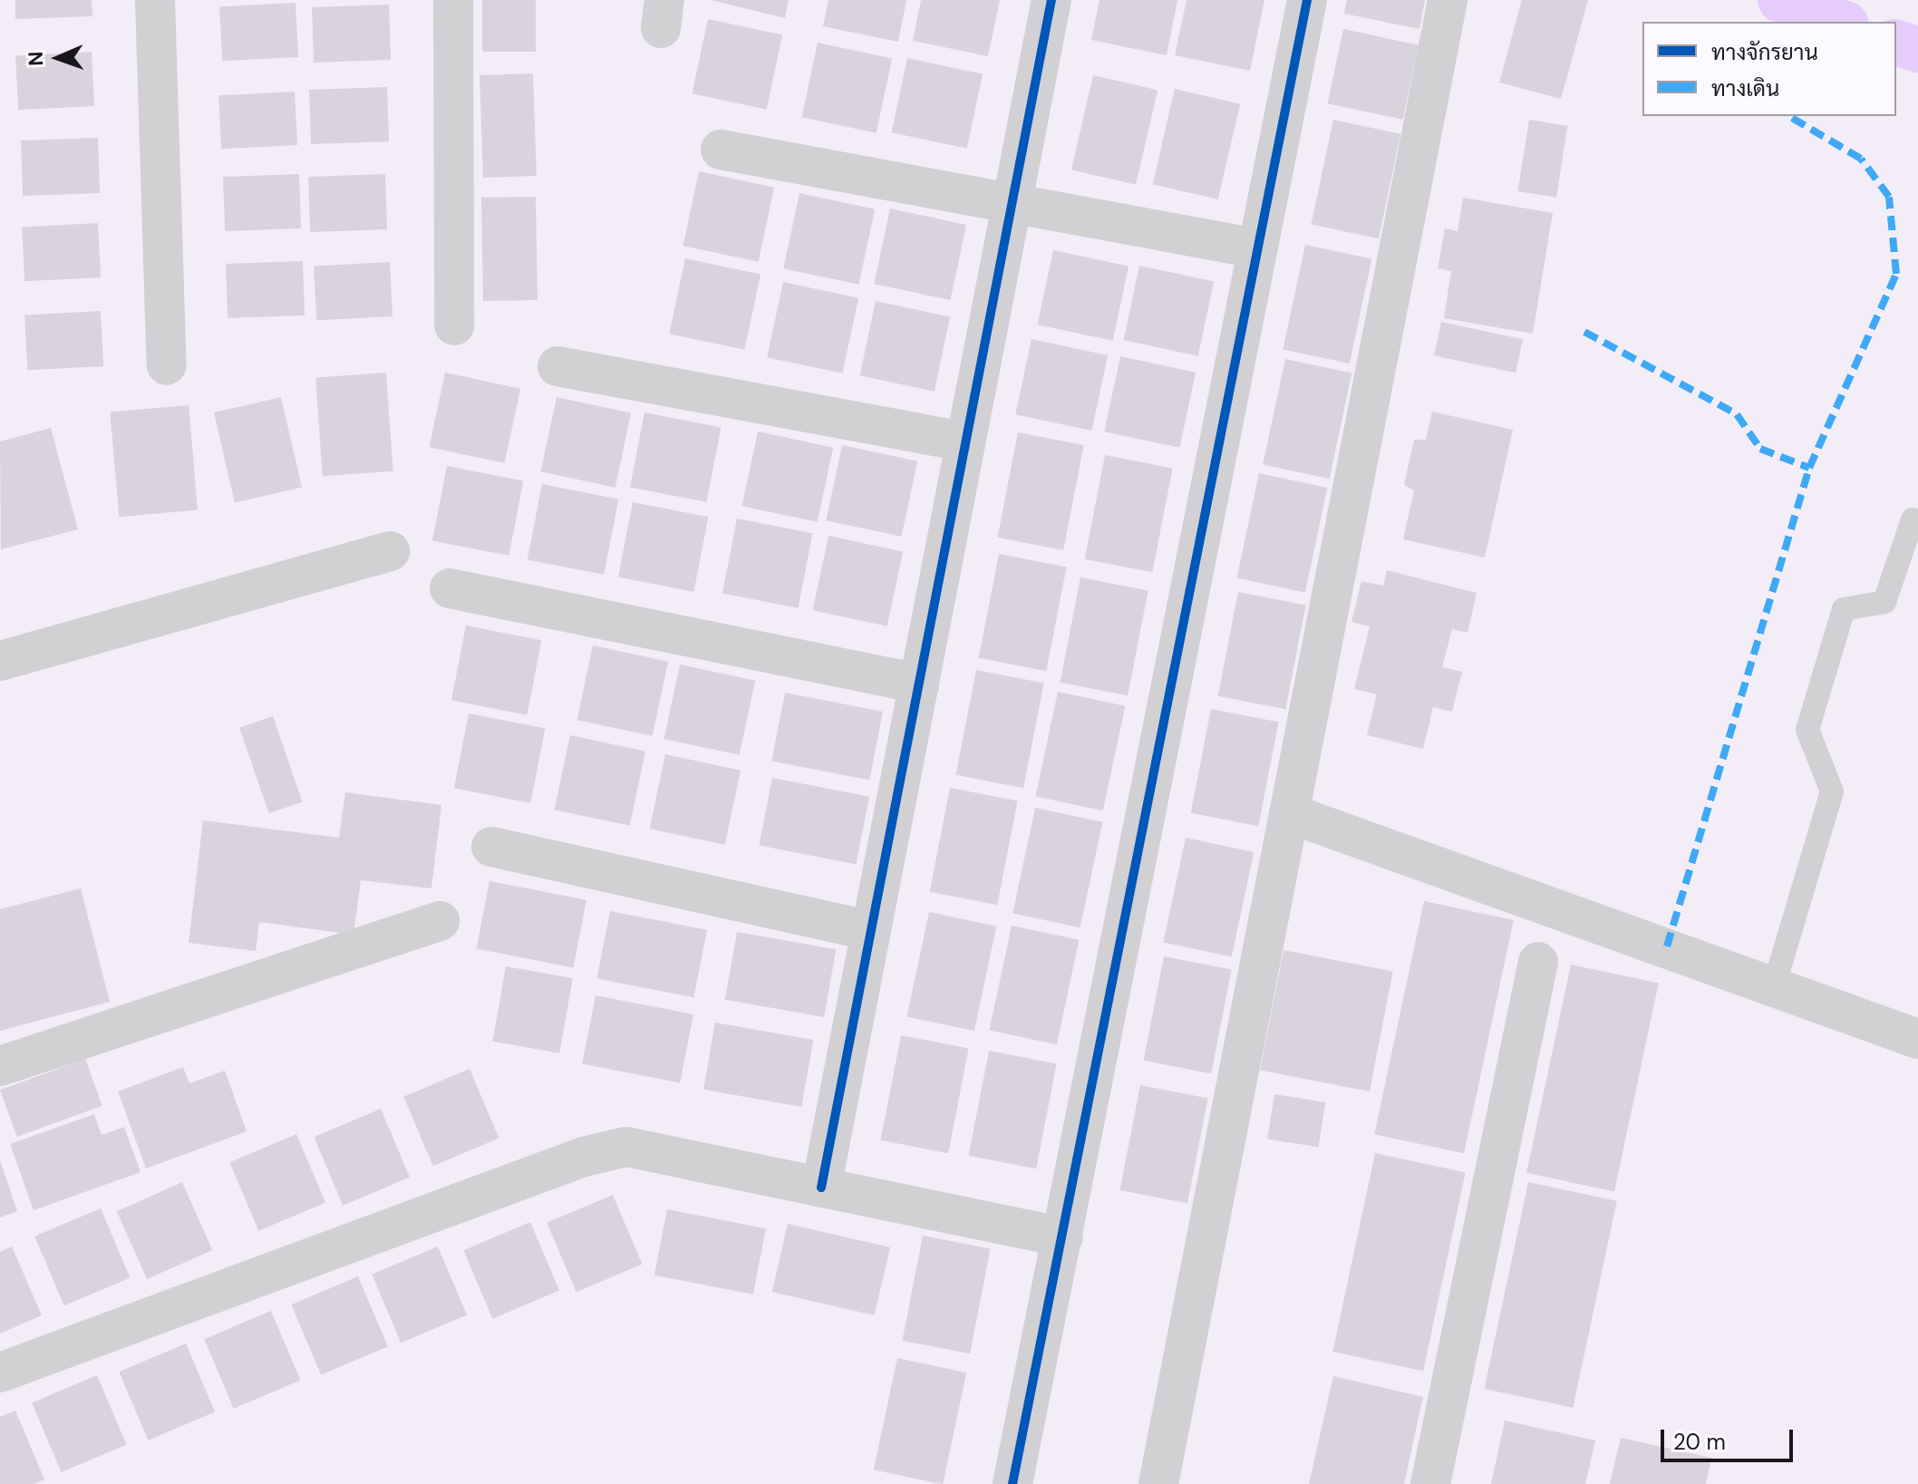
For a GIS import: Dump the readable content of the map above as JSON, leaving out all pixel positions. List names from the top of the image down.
{
  "legend": ["ทางจักรยาน", "ทางเดิน"],
  "scale_bar": "20 m",
  "north": "left"
}
